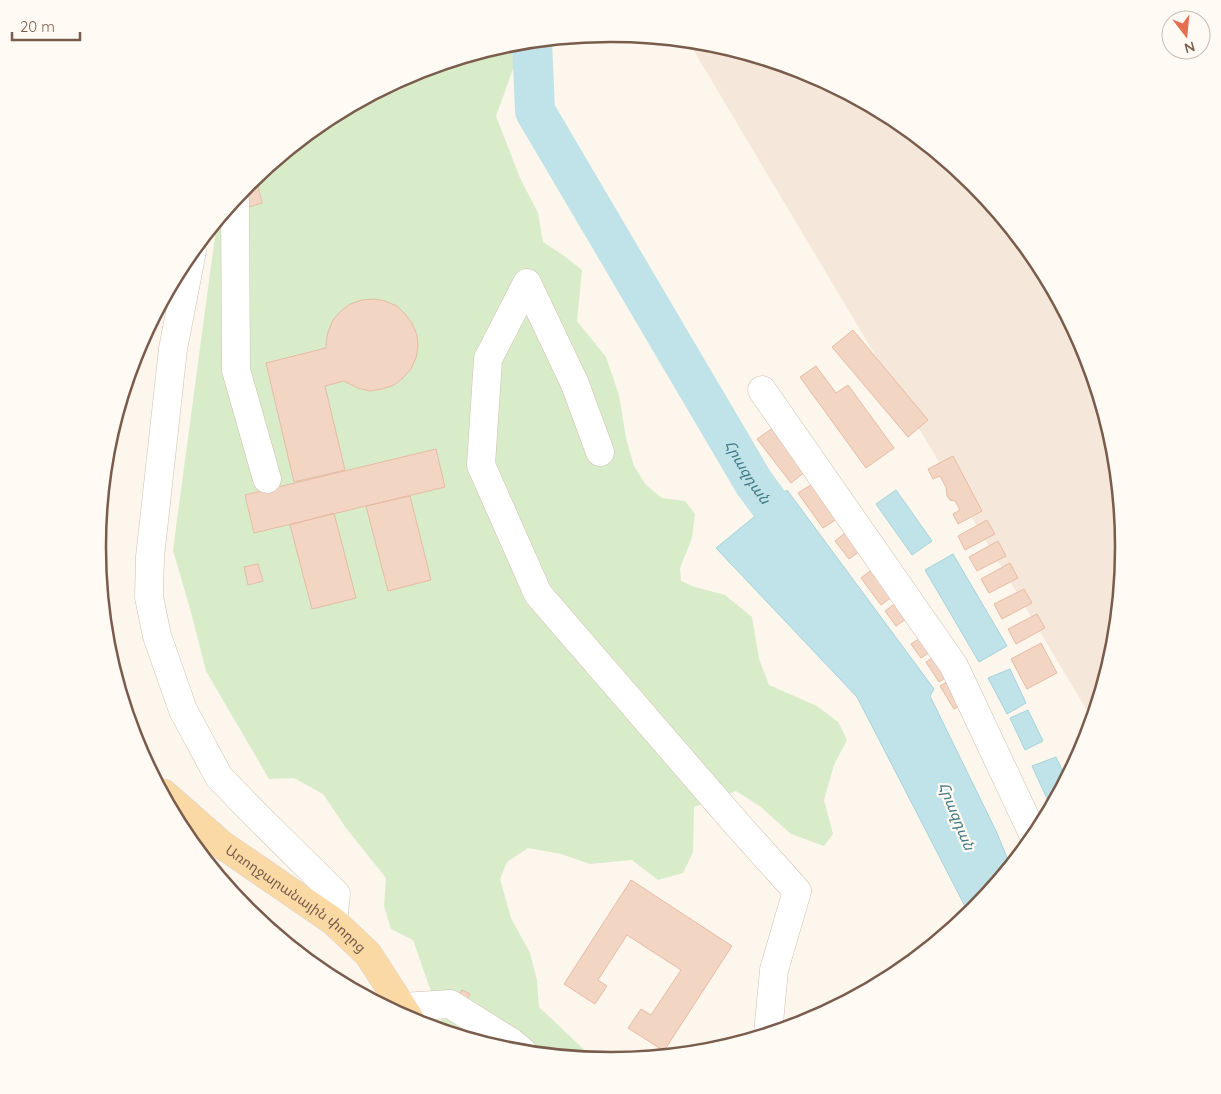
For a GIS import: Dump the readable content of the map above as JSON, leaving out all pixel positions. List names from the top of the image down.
{
  "streets": {
    "main road": ["Առողջարանային փողոց"]
  },
  "water": ["Հրազդան"],
  "scale_bar": "20 m",
  "north": "bottom"
}
